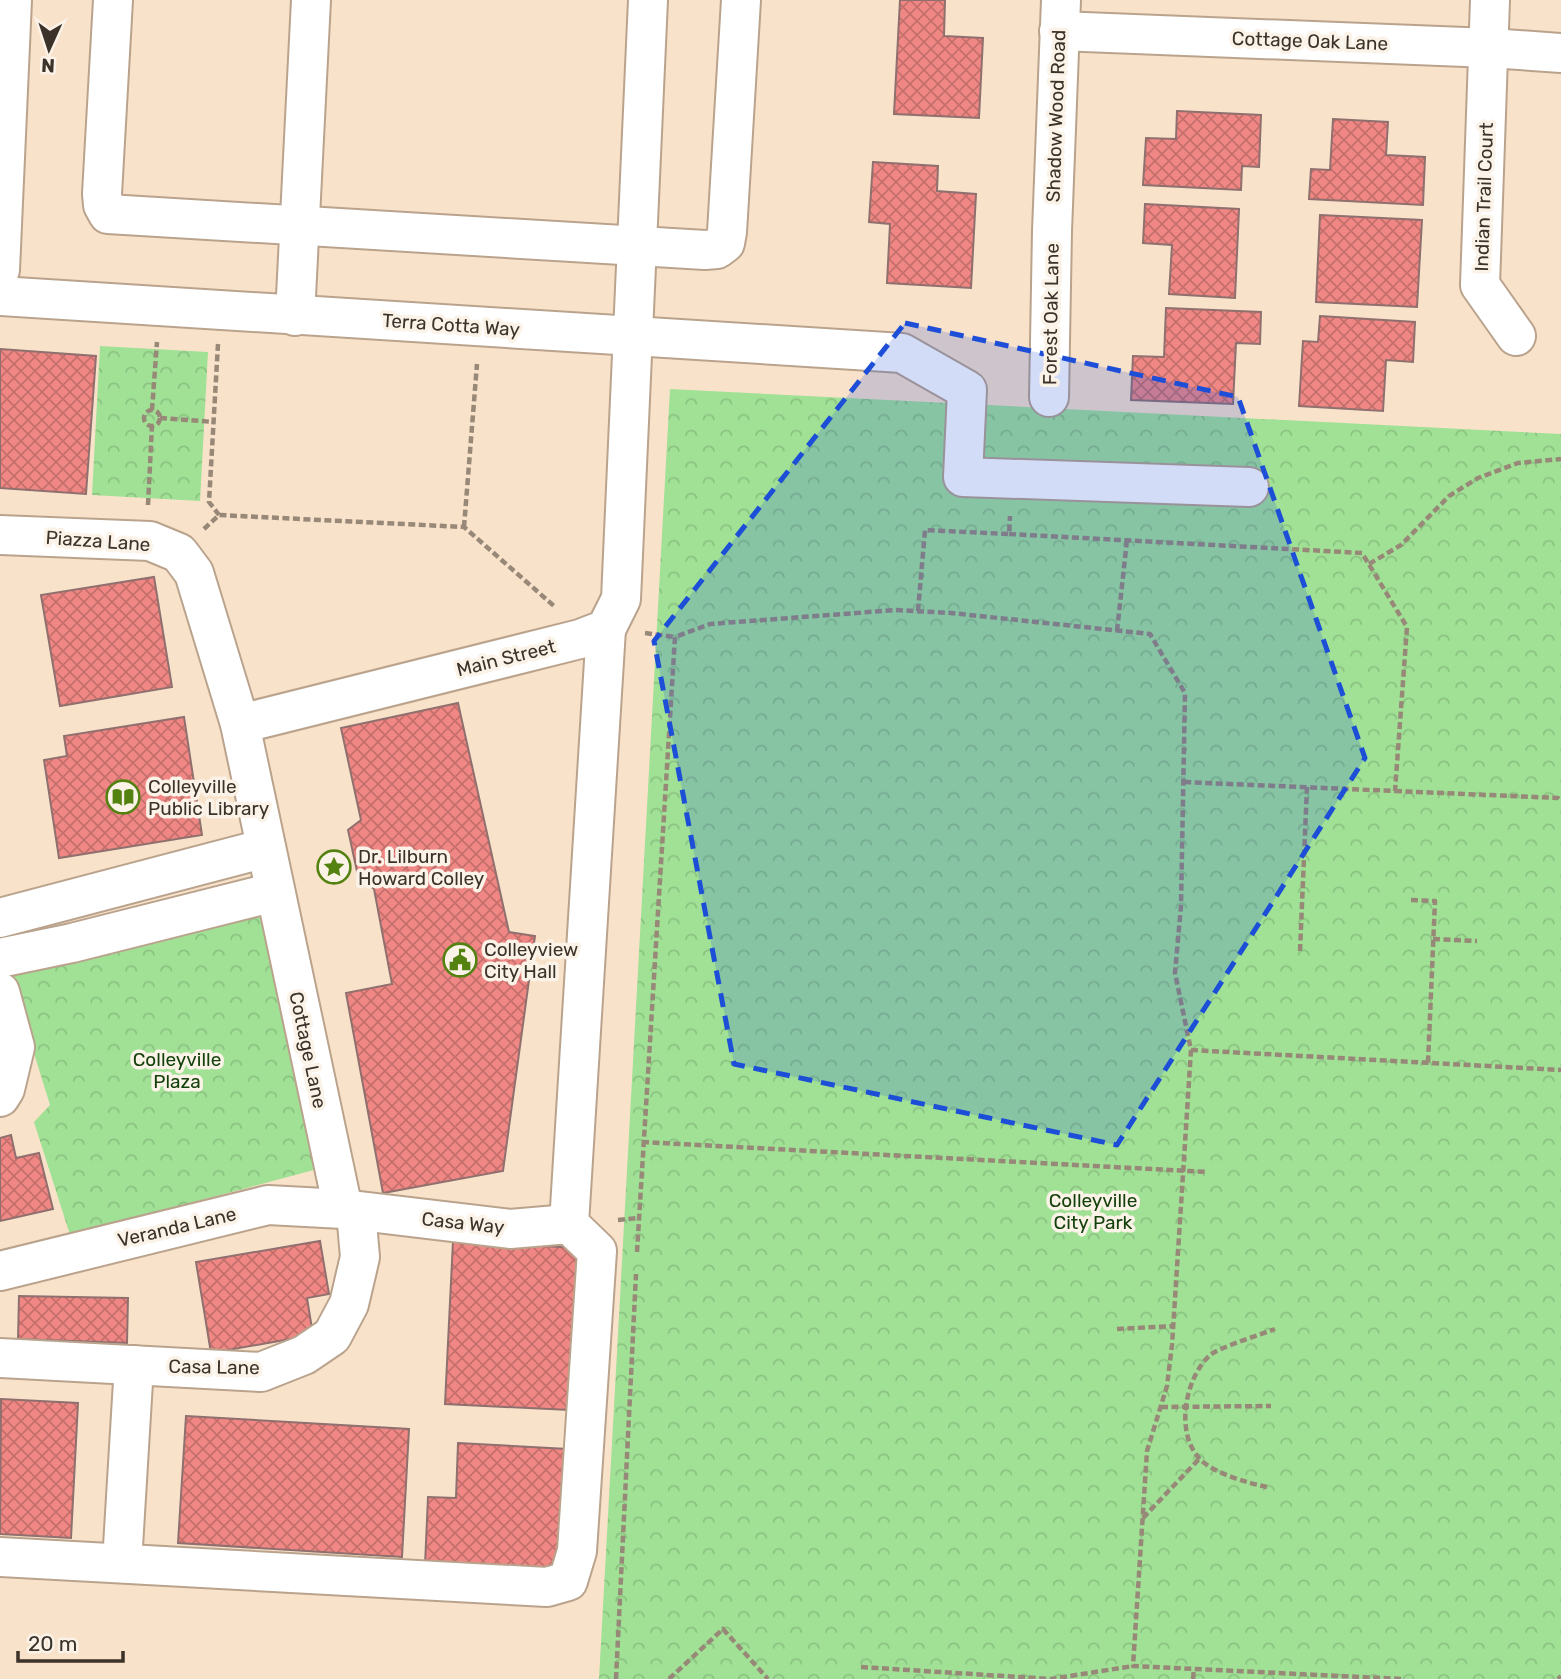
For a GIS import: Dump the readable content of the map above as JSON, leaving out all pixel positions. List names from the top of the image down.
{
  "streets": {
    "street": [
      "Cottage Oak Lane",
      "Shadow Wood Road",
      "Indian Trail Court",
      "Forest Oak Lane",
      "Terra Cotta Way",
      "Piazza Lane",
      "Main Street",
      "Cottage Lane",
      "Casa Way",
      "Veranda Lane",
      "Casa Lane"
    ]
  },
  "crossings": [
    ["Cottage Oak Lane", "Shadow Wood Road"],
    ["Cottage Oak Lane", "Indian Trail Court"],
    ["Shadow Wood Road", "Forest Oak Lane"],
    ["Cottage Lane", "Casa Way"],
    ["Cottage Lane", "Veranda Lane"],
    ["Cottage Lane", "Casa Lane"],
    ["Casa Way", "Veranda Lane"],
    ["Casa Way", "Casa Lane"],
    ["Veranda Lane", "Casa Lane"]
  ],
  "parks": ["Colleyville Plaza", "Colleyville City Park"],
  "places": {
    "library": ["Colleyville Public Library"],
    "place": ["Dr. Lilburn Howard Colley"],
    "public building": ["Colleyview City Hall"]
  },
  "scale_bar": "20 m",
  "north": "bottom"
}
